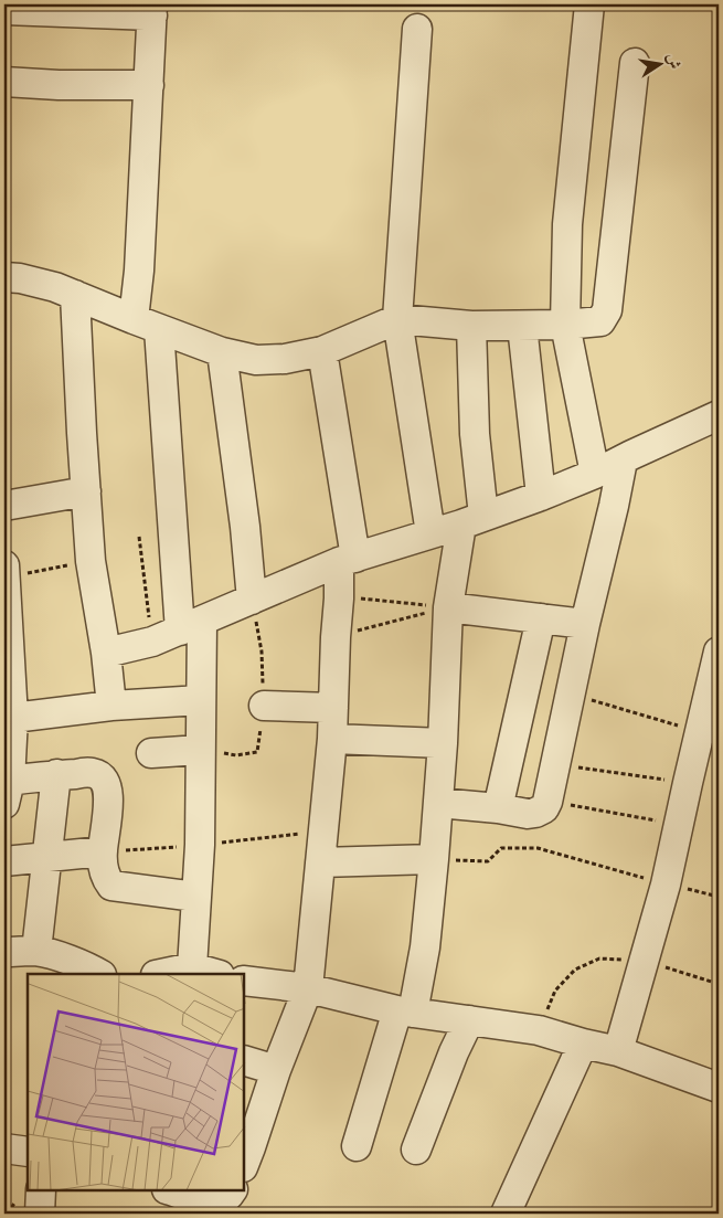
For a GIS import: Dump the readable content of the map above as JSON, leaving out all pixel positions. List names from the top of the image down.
{
  "north": "right"
}
